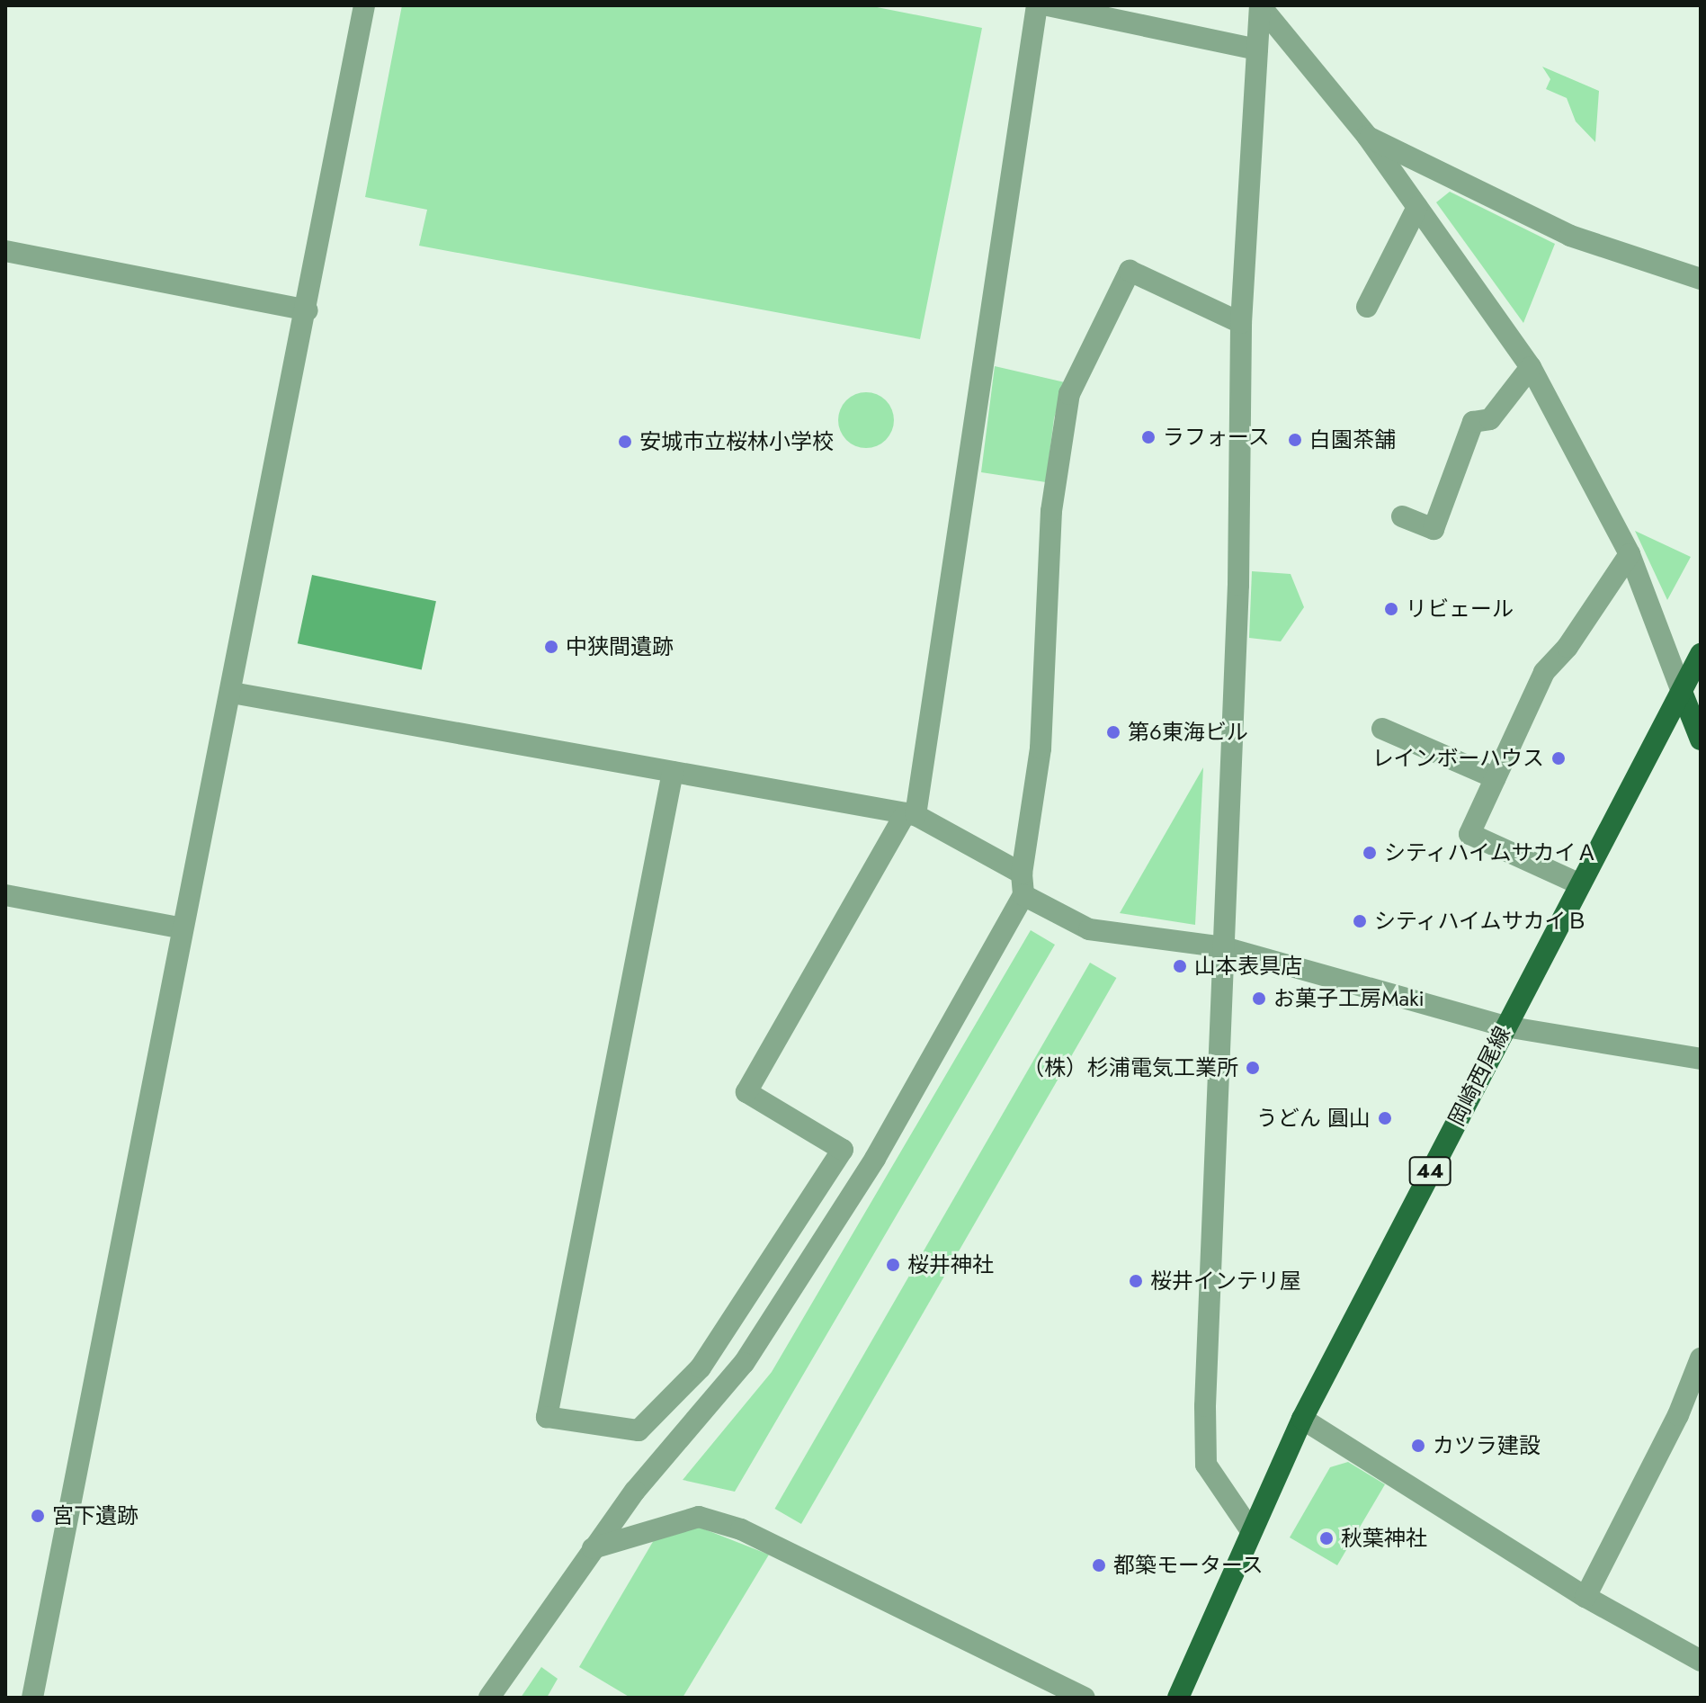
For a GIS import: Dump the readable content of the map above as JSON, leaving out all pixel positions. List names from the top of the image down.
{
  "streets": {
    "main road": ["岡崎西尾線", "44"]
  },
  "places": [
    "ラフォース",
    "白園茶舗",
    "安城市立桜林小学校",
    "リビェール",
    "中狭間遺跡",
    "第6東海ビル",
    "レインボーハウス",
    "シティハイムサカイＡ",
    "シティハイムサカイＢ",
    "山本表具店",
    "お菓子工房Maki",
    "（株）杉浦電気工業所",
    "うどん 圓山",
    "桜井神社",
    "桜井インテリ屋",
    "カツラ建設",
    "宮下遺跡",
    "秋葉神社",
    "都築モータース"
  ]
}
